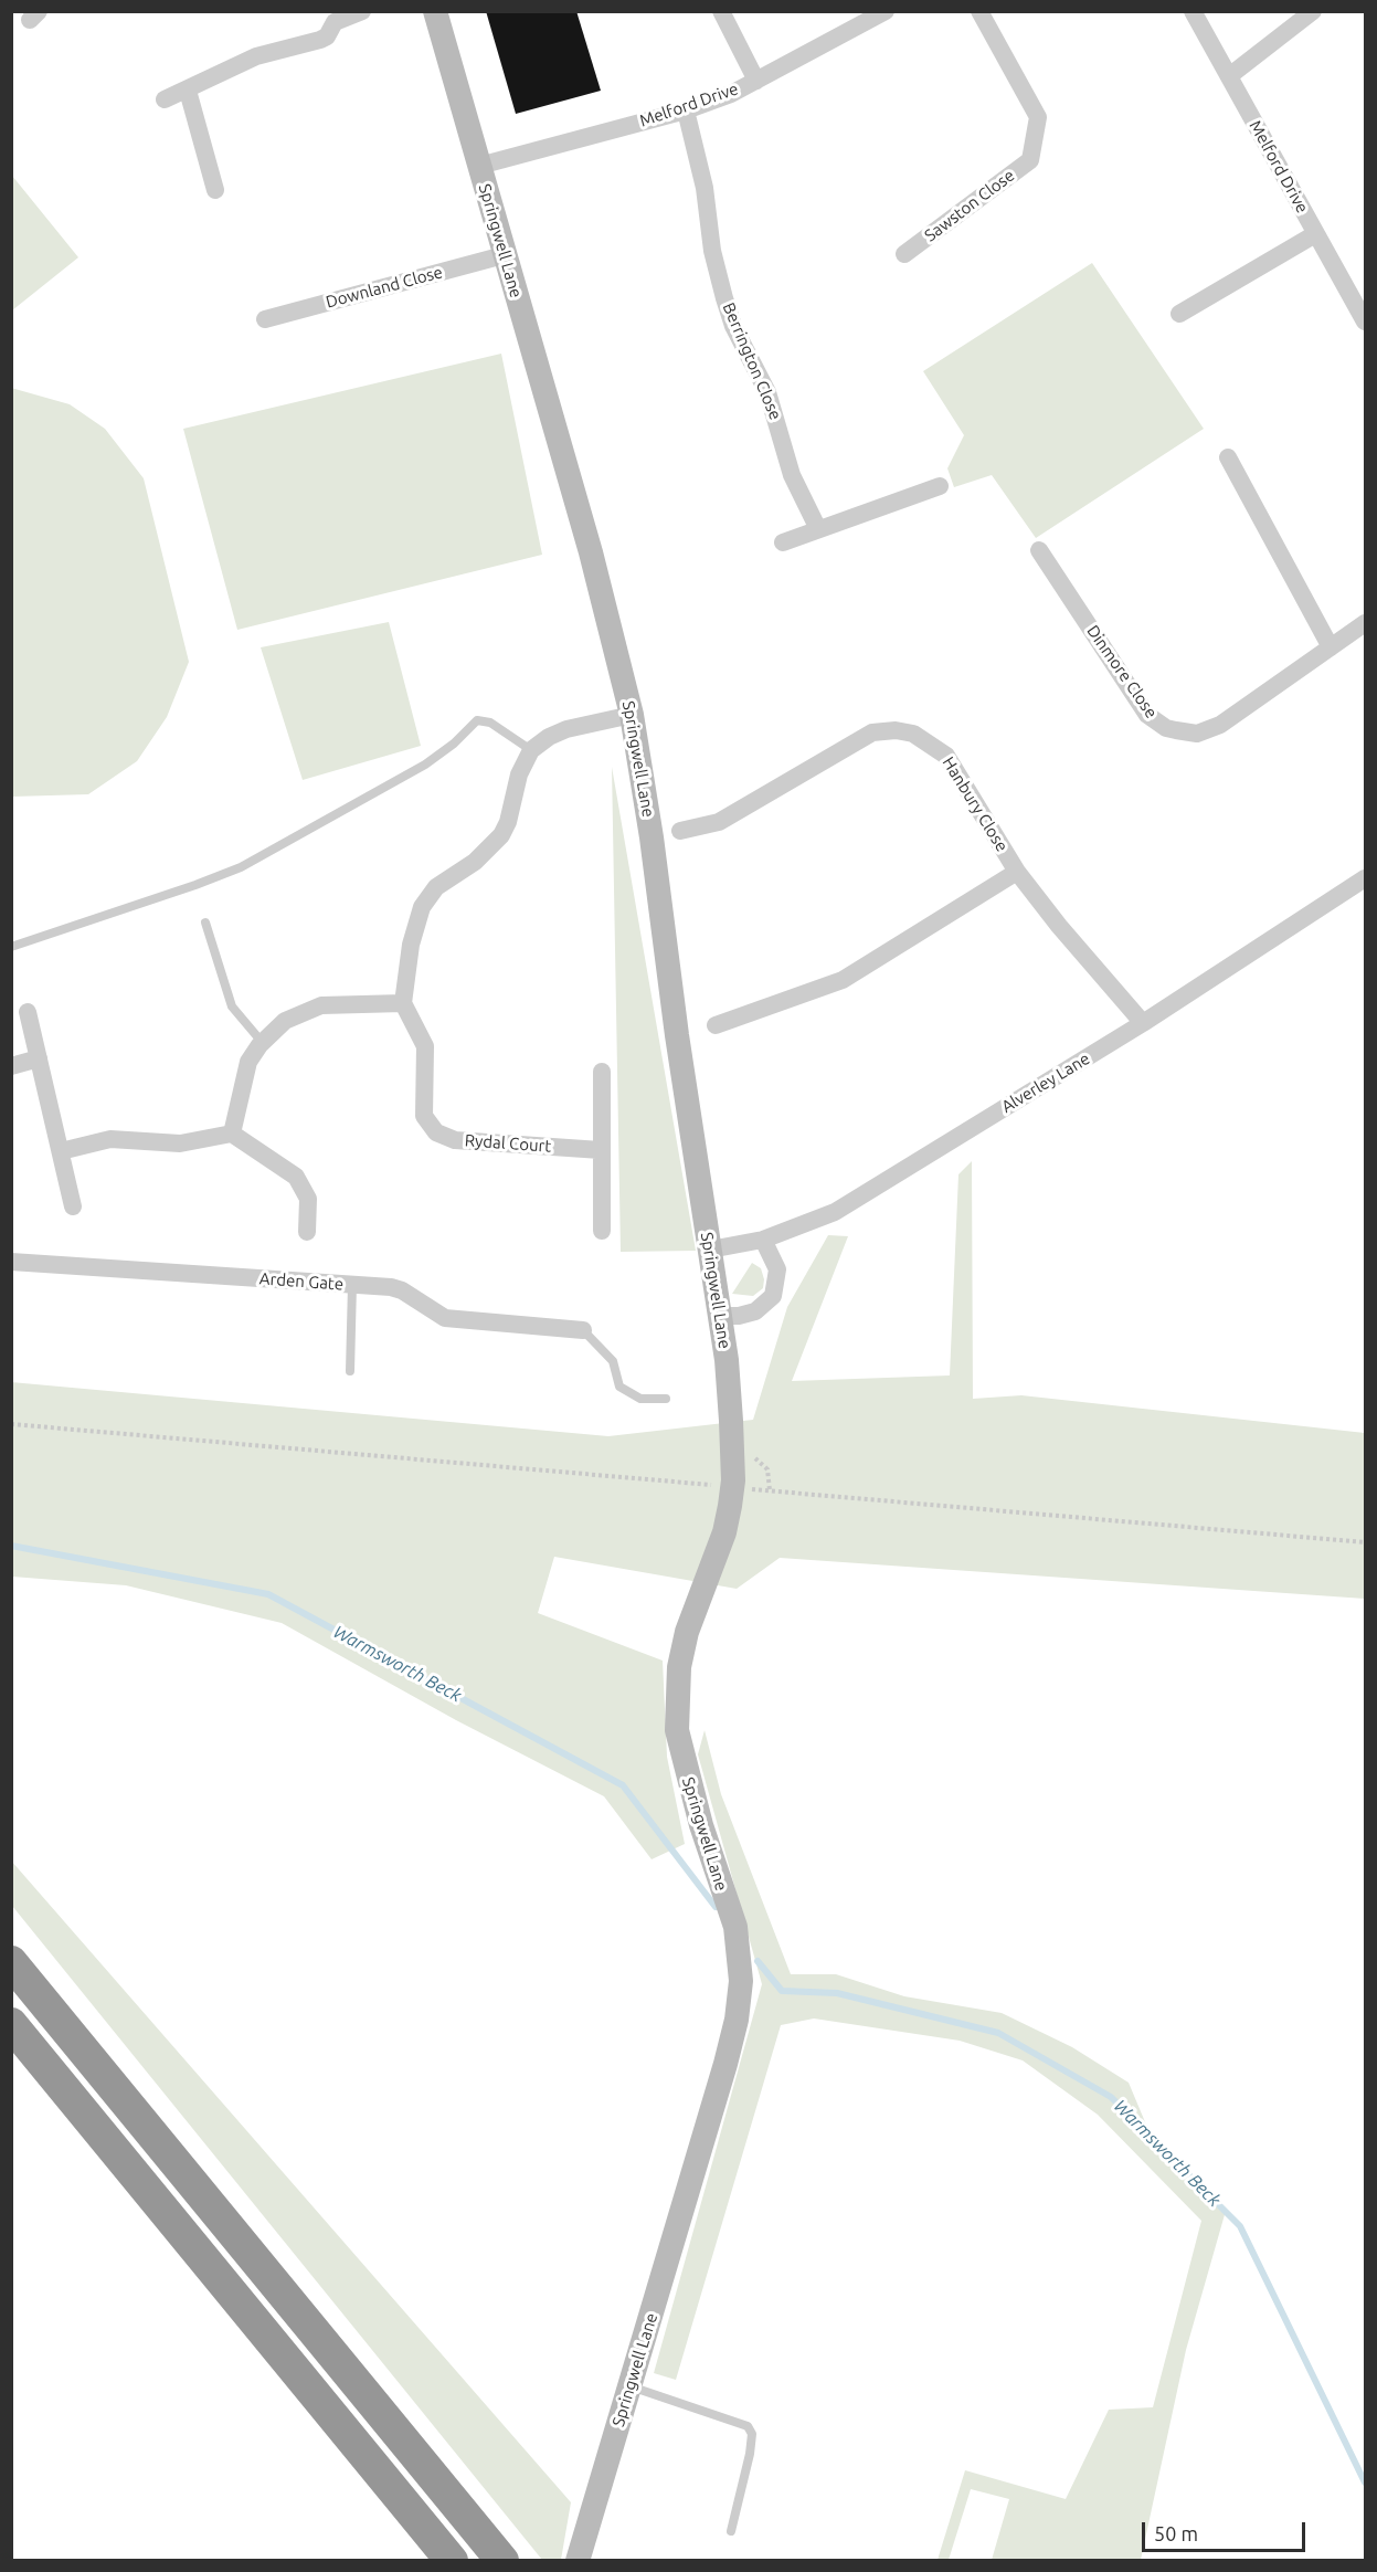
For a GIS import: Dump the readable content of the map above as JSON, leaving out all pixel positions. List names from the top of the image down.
{
  "streets": {
    "street": [
      "Melford Drive",
      "Sawston Close",
      "Springwell Lane",
      "Downland Close",
      "Berrington Close",
      "Dinmore Close",
      "Hanbury Close",
      "Alverley Lane",
      "Rydal Court",
      "Arden Gate"
    ]
  },
  "crossings": [
    ["Melford Drive", "Springwell Lane"],
    ["Melford Drive", "Berrington Close"],
    ["Springwell Lane", "Downland Close"],
    ["Springwell Lane", "Alverley Lane"],
    ["Hanbury Close", "Alverley Lane"]
  ],
  "water": ["Warmsworth Beck"],
  "scale_bar": "50 m"
}
